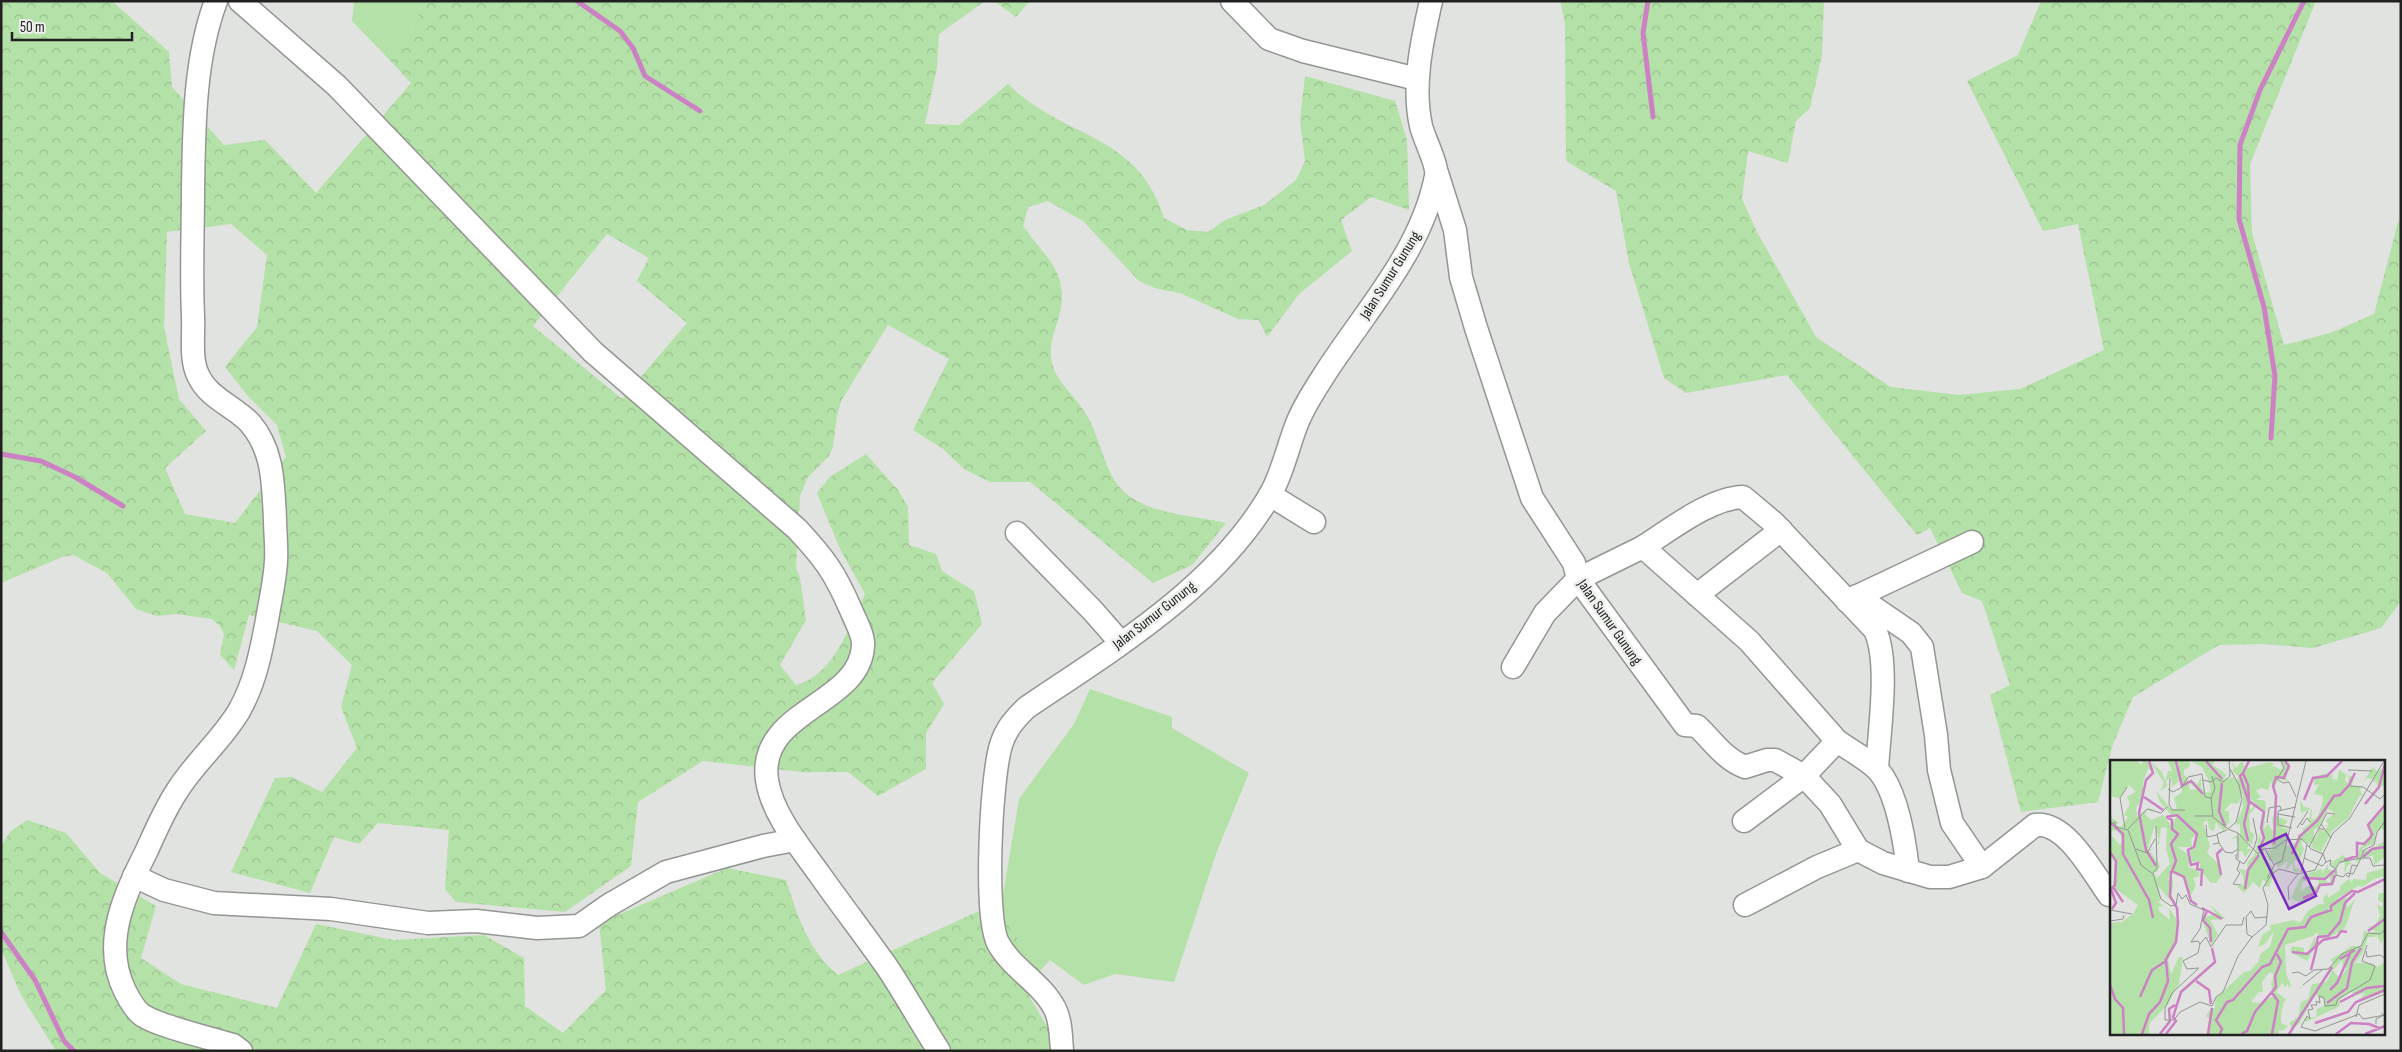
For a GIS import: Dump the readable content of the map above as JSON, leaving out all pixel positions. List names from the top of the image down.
{
  "streets": {
    "street": ["Jalan Sumur Gunung"]
  },
  "scale_bar": "50 m"
}
